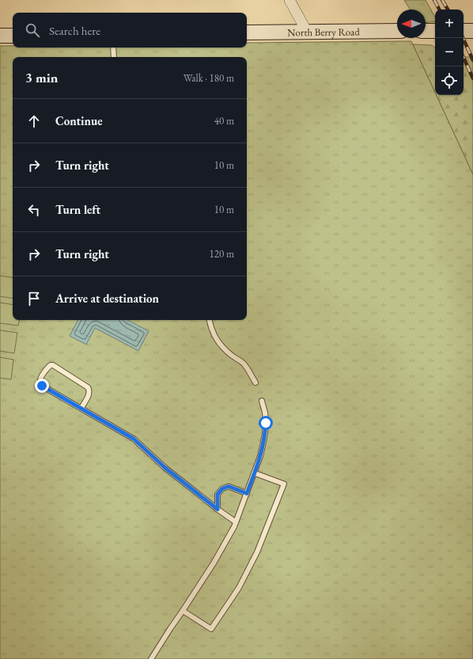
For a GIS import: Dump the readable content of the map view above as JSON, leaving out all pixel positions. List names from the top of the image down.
{
  "streets": {
    "main road": ["North Berry Road"]
  },
  "north": "left",
  "page": {
    "map_buttons": ["+", "−"],
    "search": "Search here",
    "heading": ["3 min", "Walk · 180 m"],
    "list": [
      ["Continue", "40 m"],
      ["Turn right", "10 m"],
      ["Turn left", "10 m"],
      ["Turn right", "120 m"],
      "Arrive at destination"
    ]
  }
}
